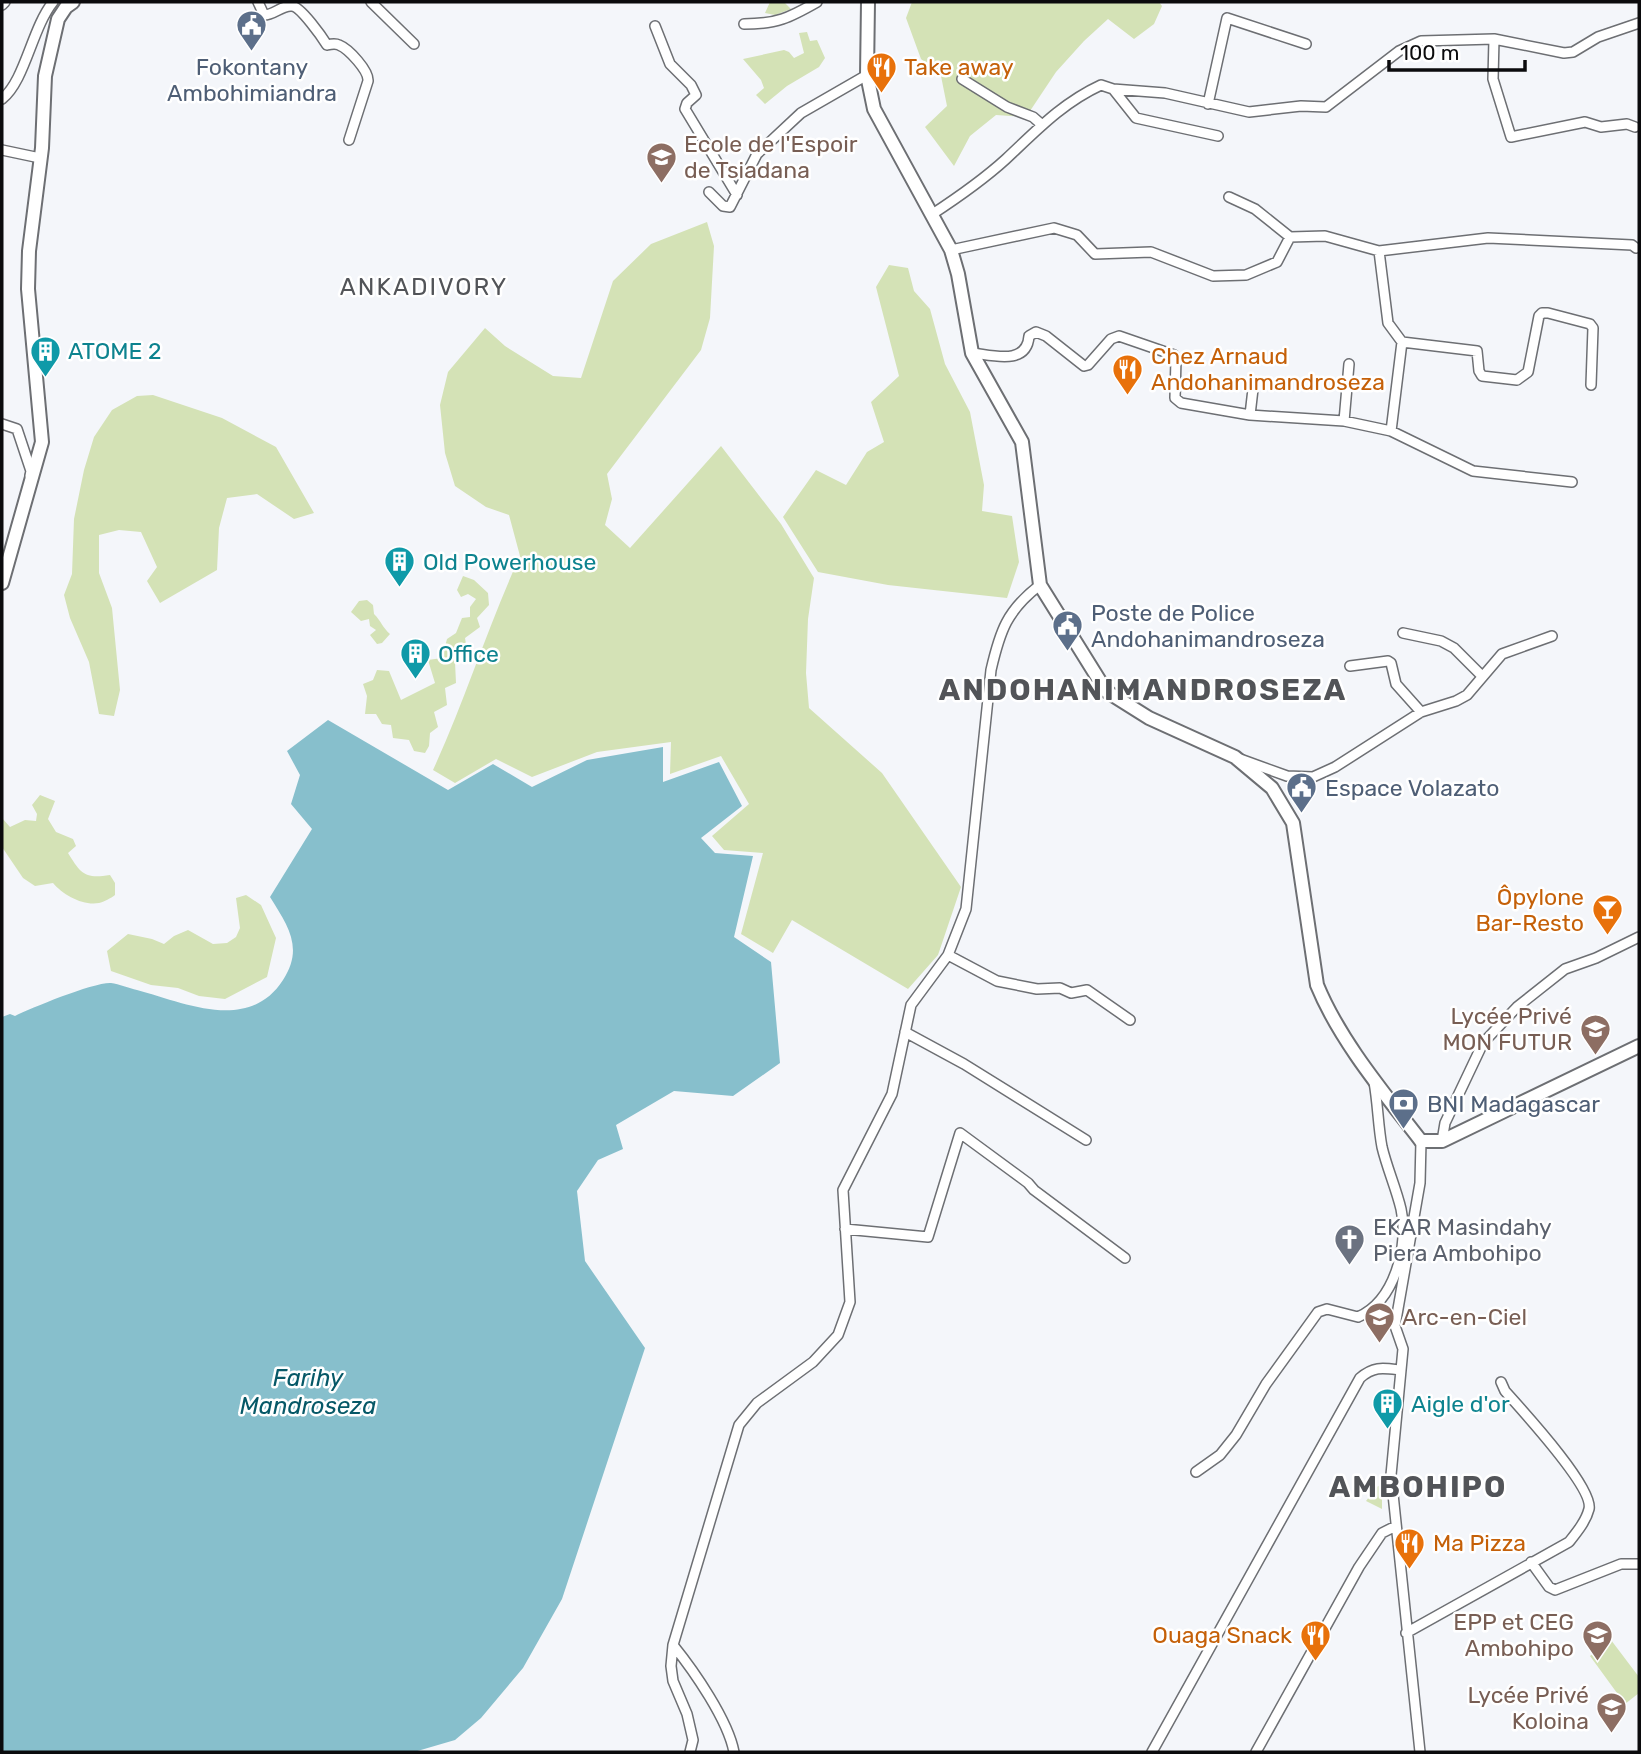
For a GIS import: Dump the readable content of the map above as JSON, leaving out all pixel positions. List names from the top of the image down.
{
  "districts": ["ANKADIVORY", "ANDOHANIMANDROSEZA", "AMBOHIPO"],
  "water": ["Farihy Mandroseza"],
  "places": {
    "public building": ["Fokontany Ambohimiandra", "Poste de Police Andohanimandroseza", "Espace Volazato"],
    "restaurant": [
      "Take away",
      "Chez Arnaud Andohanimandroseza",
      "Ma Pizza",
      "Ouaga Snack"
    ],
    "school or university": [
      "Ecole de l'Espoir de Tsiadana",
      "Lycée Privé MON FUTUR",
      "Arc-en-Ciel",
      "EPP et CEG Ambohipo",
      "Lycée Privé Koloina"
    ],
    "building": [
      "ATOME 2",
      "Old Powerhouse",
      "Office",
      "Aigle d'or"
    ],
    "bar": ["Ôpylone Bar-Resto"],
    "bank": ["BNI Madagascar"],
    "church": ["EKAR Masindahy Piera Ambohipo"]
  },
  "scale_bar": "100 m"
}
